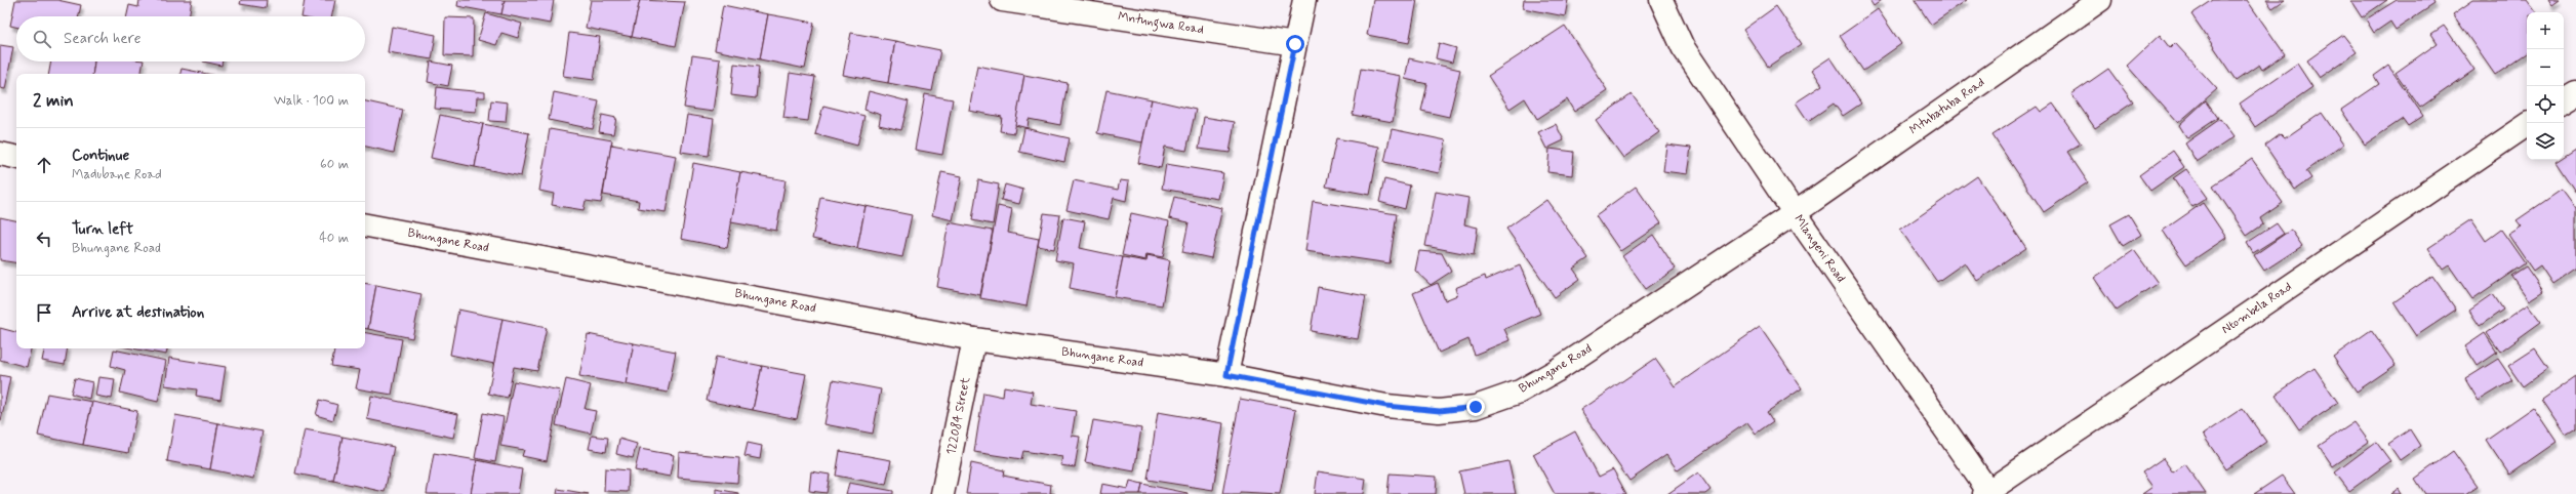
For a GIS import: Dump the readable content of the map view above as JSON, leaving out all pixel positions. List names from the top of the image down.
{
  "streets": {
    "street": [
      "Mntungwa Road",
      "Mtubatuba Road",
      "Bhungane Road",
      "Mlangeni Road",
      "Ntombela Road",
      "122084 Street"
    ]
  },
  "crossings": [
    ["Mtubatuba Road", "Bhungane Road"],
    ["Mtubatuba Road", "Mlangeni Road"],
    ["Bhungane Road", "Mlangeni Road"],
    ["Bhungane Road", "122084 Street"],
    ["Mlangeni Road", "Ntombela Road"]
  ],
  "page": {
    "map_buttons": ["+", "−"],
    "search": "Search here",
    "heading": ["2 min", "Walk · 100 m"],
    "list": [
      ["Continue", "Madubane Road", "60 m"],
      ["Turn left", "Bhungane Road", "40 m"],
      "Arrive at destination"
    ]
  }
}
